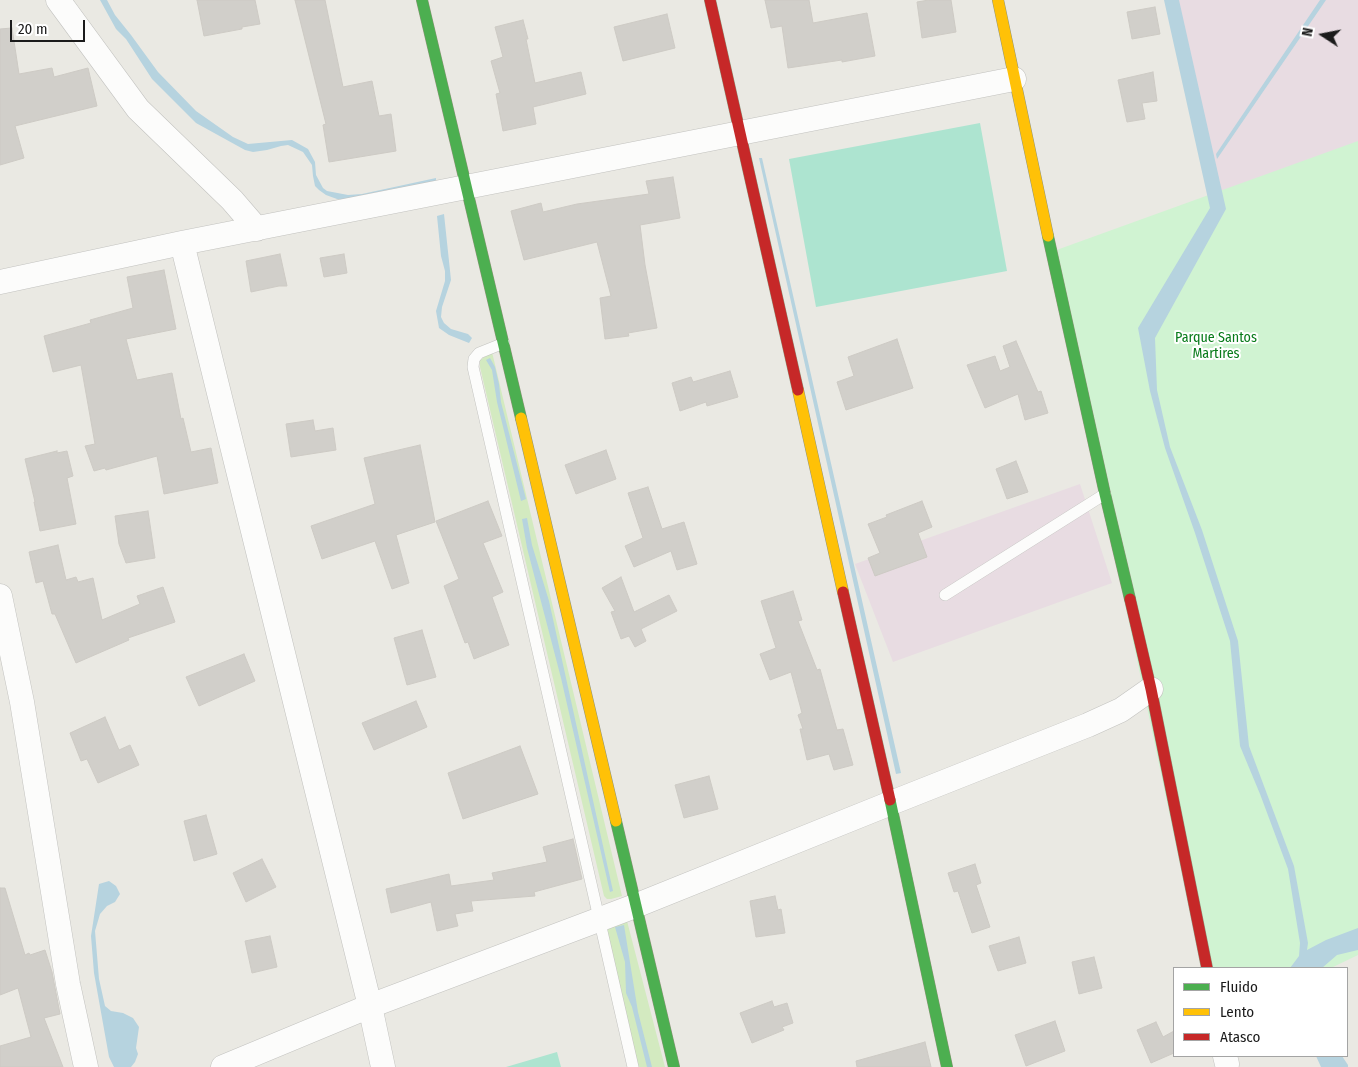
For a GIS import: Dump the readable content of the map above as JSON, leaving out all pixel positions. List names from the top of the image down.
{
  "parks": ["Parque Santos Martires"],
  "legend": ["Fluido", "Lento", "Atasco"],
  "scale_bar": "20 m",
  "north": "left"
}
